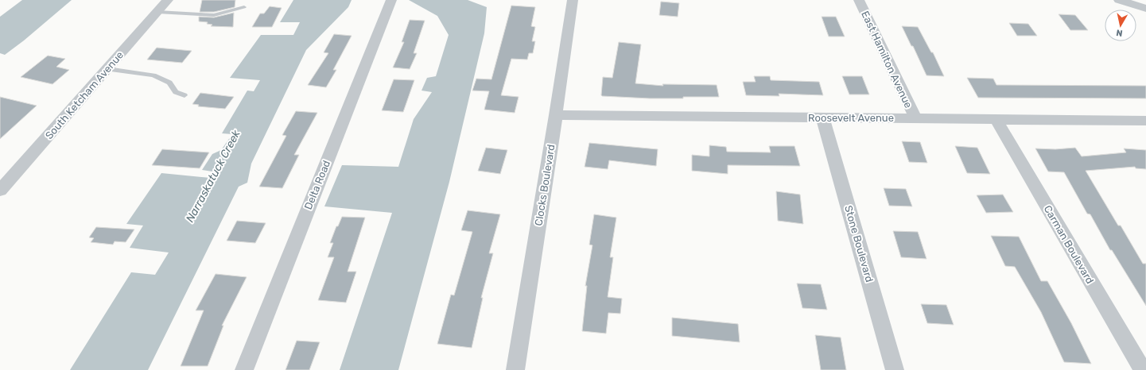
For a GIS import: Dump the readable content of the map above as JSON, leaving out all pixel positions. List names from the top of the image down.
{
  "streets": {
    "street": [
      "East Hamilton Avenue",
      "South Ketcham Avenue",
      "Roosevelt Avenue",
      "Delta Road",
      "Clocks Boulevard",
      "Stone Boulevard",
      "Carman Boulevard"
    ]
  },
  "crossings": [
    ["East Hamilton Avenue", "Roosevelt Avenue"],
    ["Roosevelt Avenue", "Clocks Boulevard"],
    ["Roosevelt Avenue", "Stone Boulevard"],
    ["Roosevelt Avenue", "Carman Boulevard"]
  ],
  "water": ["Narraskatuck Creek"],
  "north": "bottom"
}
